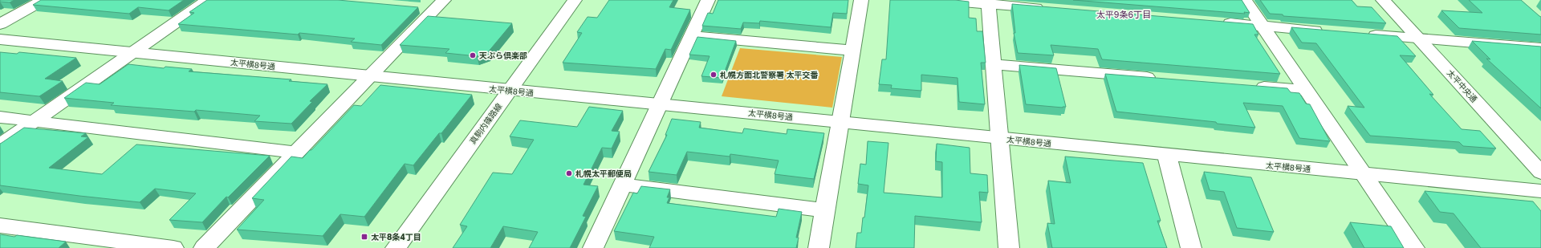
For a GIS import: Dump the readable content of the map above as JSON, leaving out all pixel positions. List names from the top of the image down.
{
  "streets": {
    "street": ["太平横8号通", "太平中央通", "真駒内篠路線"]
  },
  "crossings": [
    ["太平横8号通", "真駒内篠路線"]
  ],
  "districts": ["太平9条6丁目"],
  "places": {
    "other": ["天ぷら倶楽部", "札幌方面北警察署 太平交番", "札幌太平郵便局"],
    "transit": ["太平8条4丁目"]
  }
}
